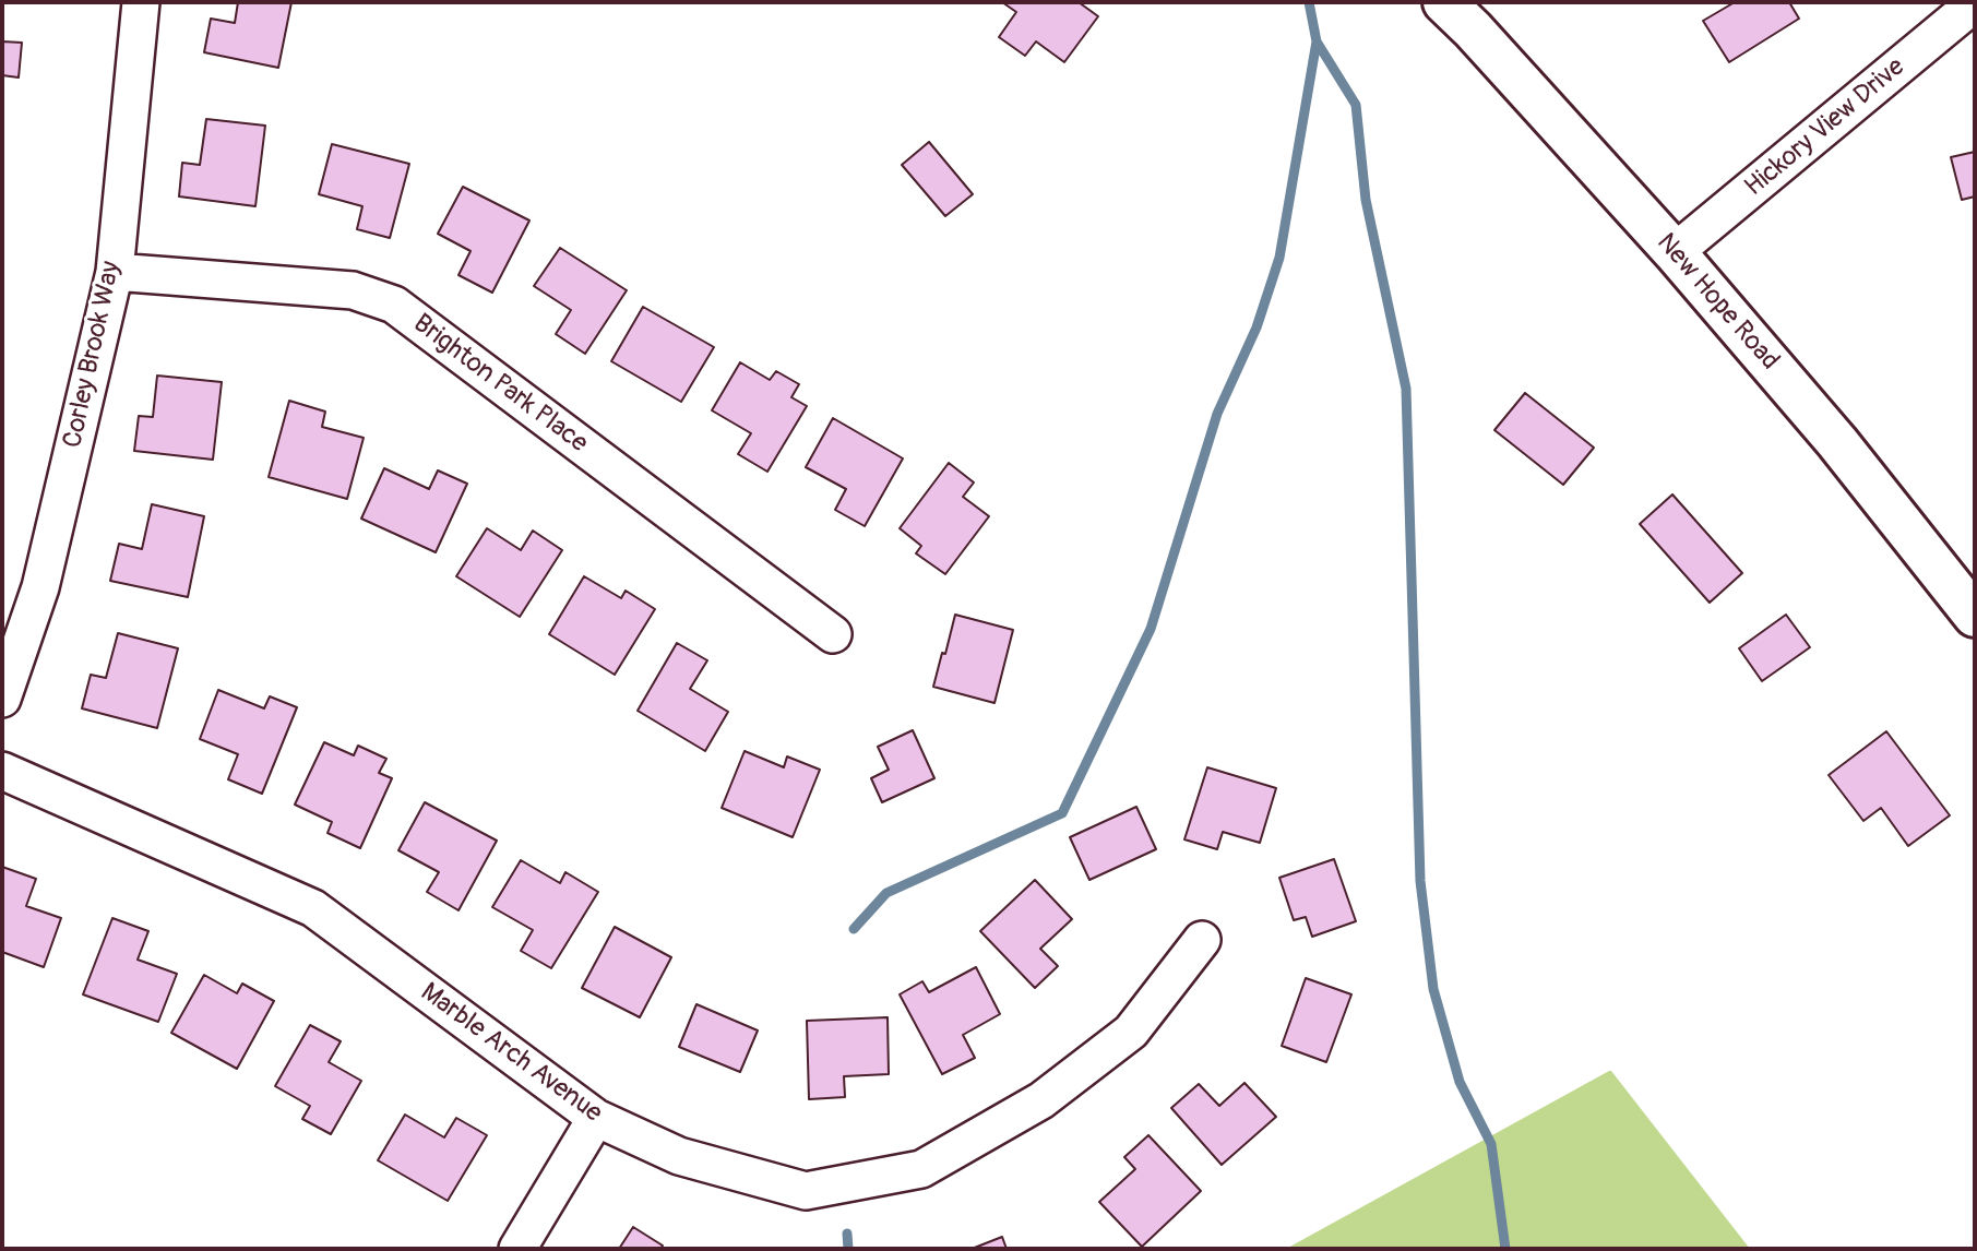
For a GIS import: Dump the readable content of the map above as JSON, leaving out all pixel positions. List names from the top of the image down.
{
  "streets": {
    "street": [
      "Hickory View Drive",
      "New Hope Road",
      "Corley Brook Way",
      "Brighton Park Place",
      "Marble Arch Avenue"
    ]
  },
  "crossings": [
    ["Hickory View Drive", "New Hope Road"],
    ["Corley Brook Way", "Brighton Park Place"]
  ]
}
